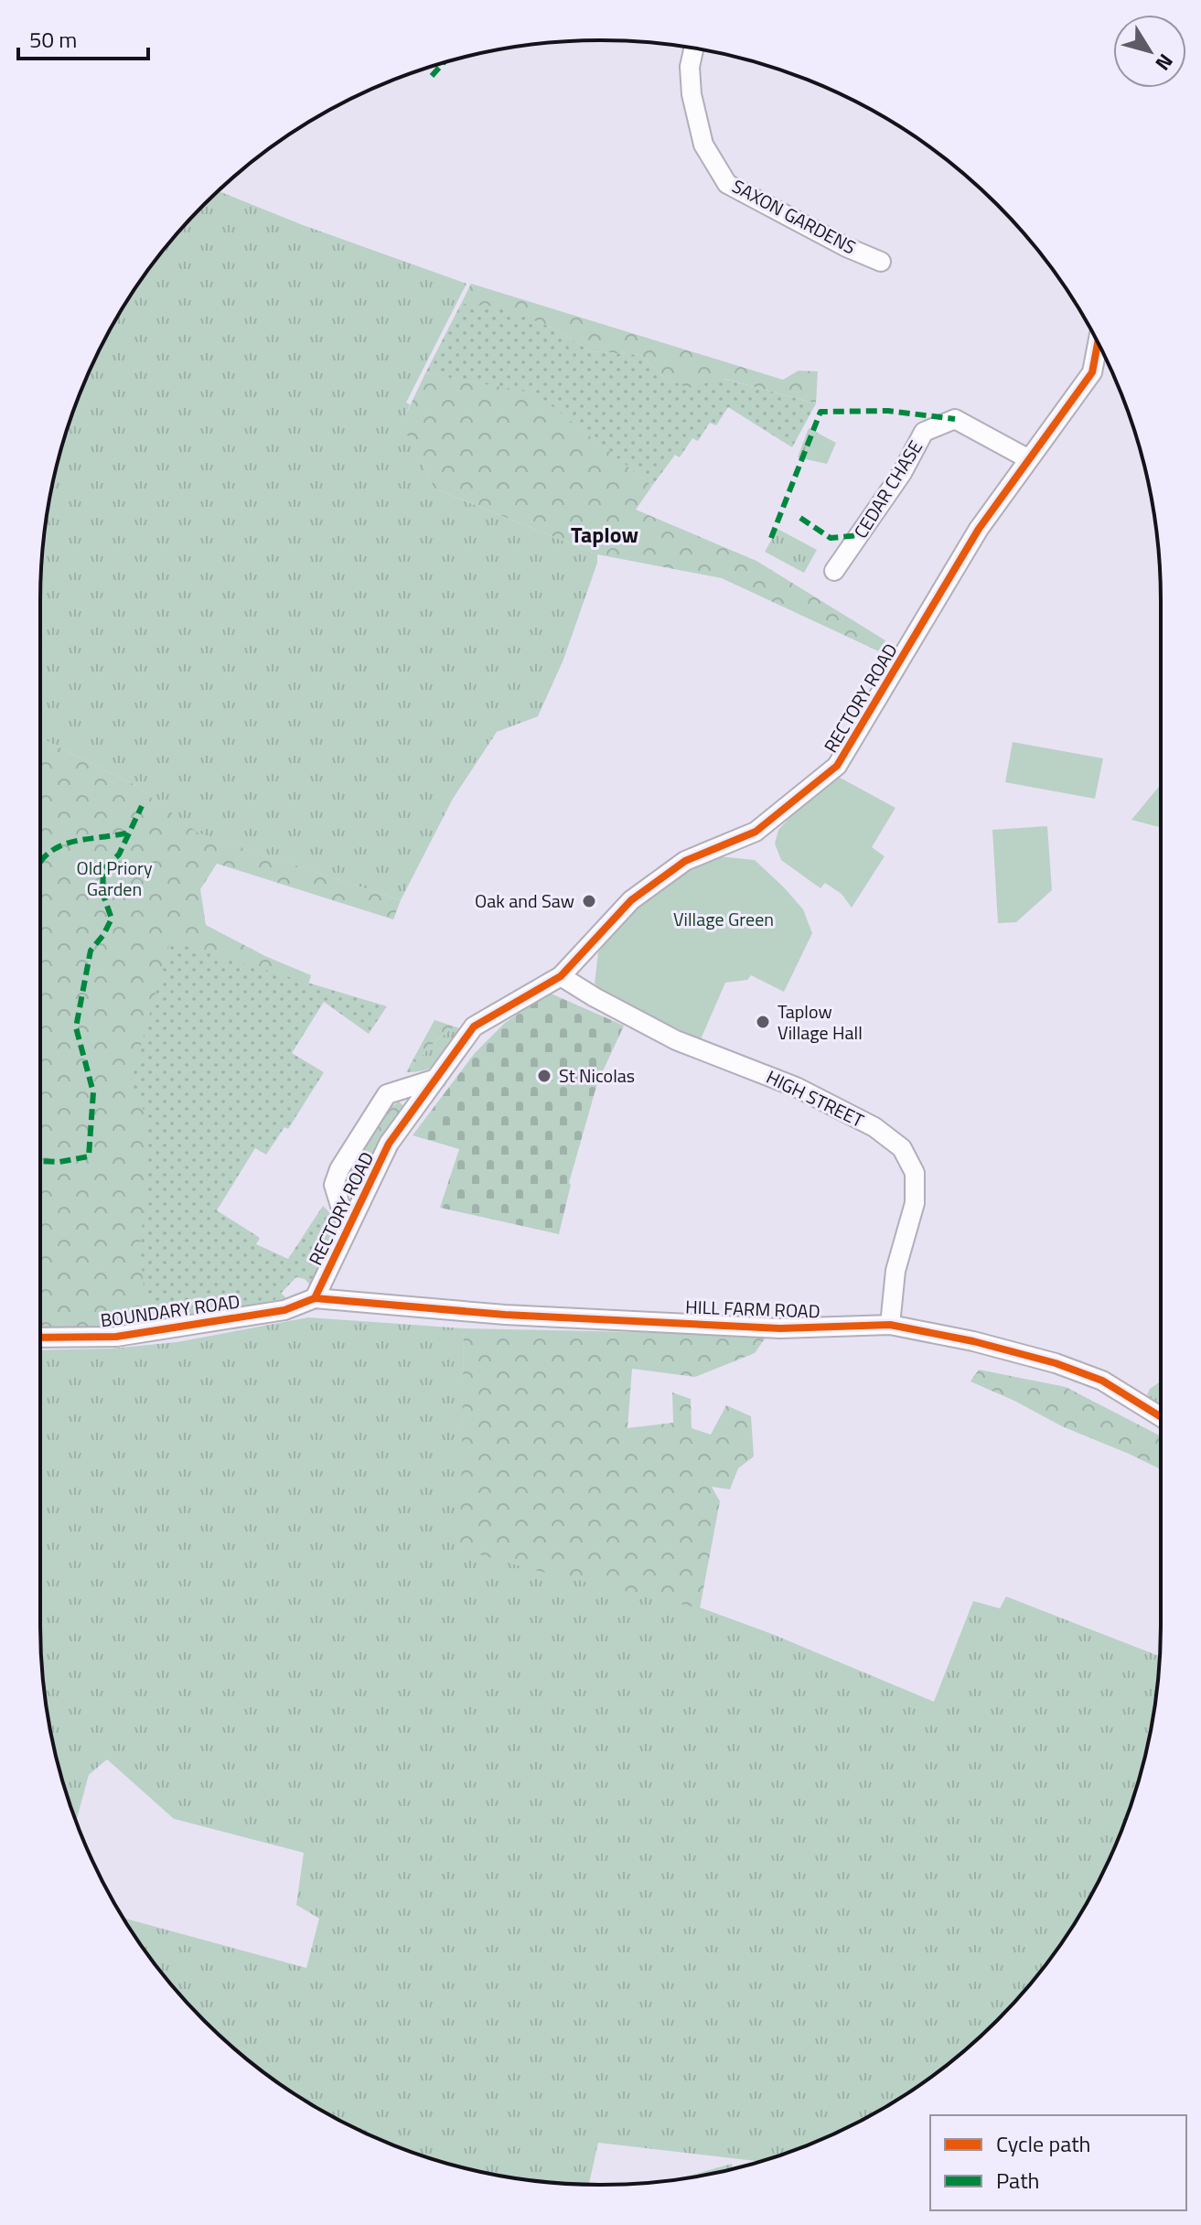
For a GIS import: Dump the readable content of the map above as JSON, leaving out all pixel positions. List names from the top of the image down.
{
  "streets": {
    "street": [
      "SAXON GARDENS",
      "CEDAR CHASE",
      "RECTORY ROAD",
      "HIGH STREET",
      "HILL FARM ROAD",
      "BOUNDARY ROAD"
    ]
  },
  "crossings": [
    ["CEDAR CHASE", "RECTORY ROAD"],
    ["RECTORY ROAD", "HIGH STREET"],
    ["RECTORY ROAD", "HILL FARM ROAD"],
    ["RECTORY ROAD", "BOUNDARY ROAD"],
    ["HIGH STREET", "HILL FARM ROAD"],
    ["HILL FARM ROAD", "BOUNDARY ROAD"]
  ],
  "districts": ["Taplow"],
  "parks": ["Old Priory Garden", "Village Green"],
  "places": ["Oak and Saw", "Taplow Village Hall", "St Nicolas"],
  "legend": ["Cycle path", "Path"],
  "scale_bar": "50 m",
  "north": "bottom right"
}
